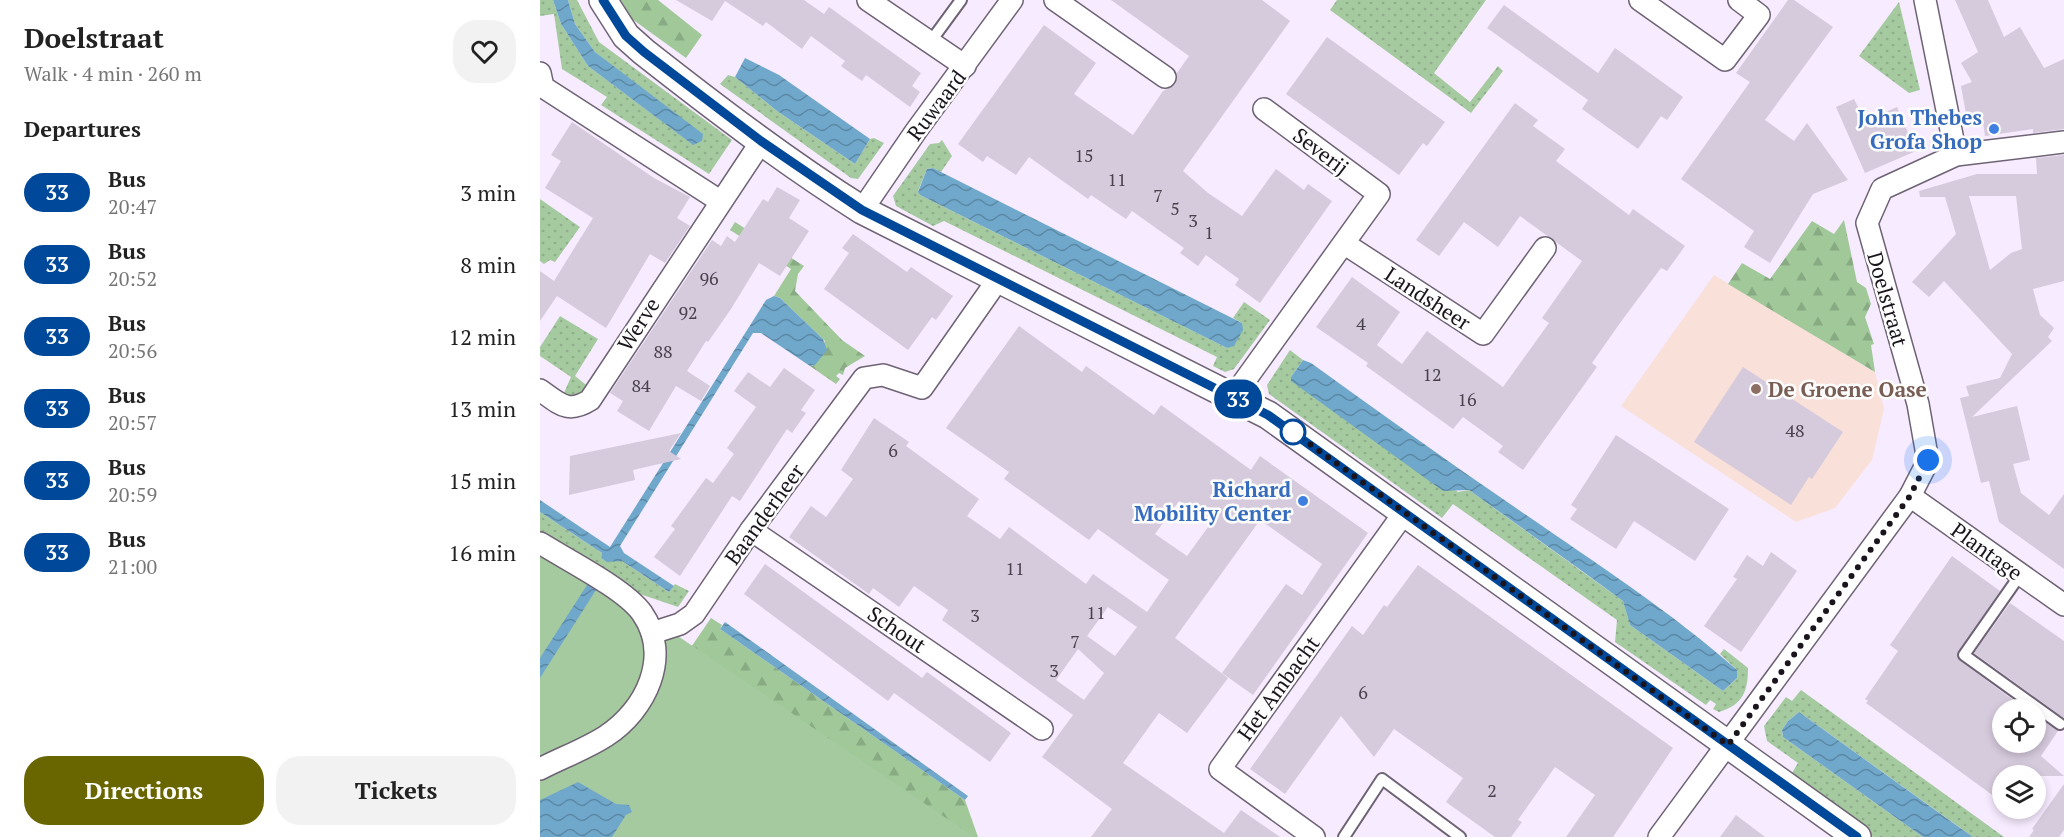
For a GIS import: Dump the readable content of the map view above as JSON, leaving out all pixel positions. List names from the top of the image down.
{
  "streets": {
    "street": [
      "Ruwaard",
      "Severij",
      "Landsheer",
      "Doelstraat",
      "Werve",
      "Baanderheer",
      "Plantage",
      "Schout",
      "Het Ambacht"
    ]
  },
  "crossings": [
    ["Severij", "Landsheer"],
    ["Doelstraat", "Plantage"],
    ["Baanderheer", "Schout"]
  ],
  "places": ["John Thebes Grofa Shop", "De Groene Oase", "Richard Mobility Center"],
  "lines": ["bus line 33"],
  "house_numbers": [
    "15",
    "11",
    "7",
    "5",
    "3",
    "1",
    "96",
    "92",
    "4",
    "88",
    "12",
    "84",
    "16",
    "48",
    "6",
    "11",
    "11",
    "3",
    "7",
    "3",
    "6",
    "2"
  ],
  "page": {
    "heading": [
      ["Doelstraat", "Walk · 4 min · 260 m"],
      "Departures"
    ],
    "on_map": "33",
    "list": [
      {
        "mark": "33",
        "name": "Bus",
        "note": "20:47",
        "value": "3 min"
      },
      {
        "mark": "33",
        "name": "Bus",
        "note": "20:52",
        "value": "8 min"
      },
      {
        "mark": "33",
        "name": "Bus",
        "note": "20:56",
        "value": "12 min"
      },
      {
        "mark": "33",
        "name": "Bus",
        "note": "20:57",
        "value": "13 min"
      },
      {
        "mark": "33",
        "name": "Bus",
        "note": "20:59",
        "value": "15 min"
      },
      {
        "mark": "33",
        "name": "Bus",
        "note": "21:00",
        "value": "16 min"
      }
    ],
    "buttons": ["Directions", "Tickets"]
  }
}
